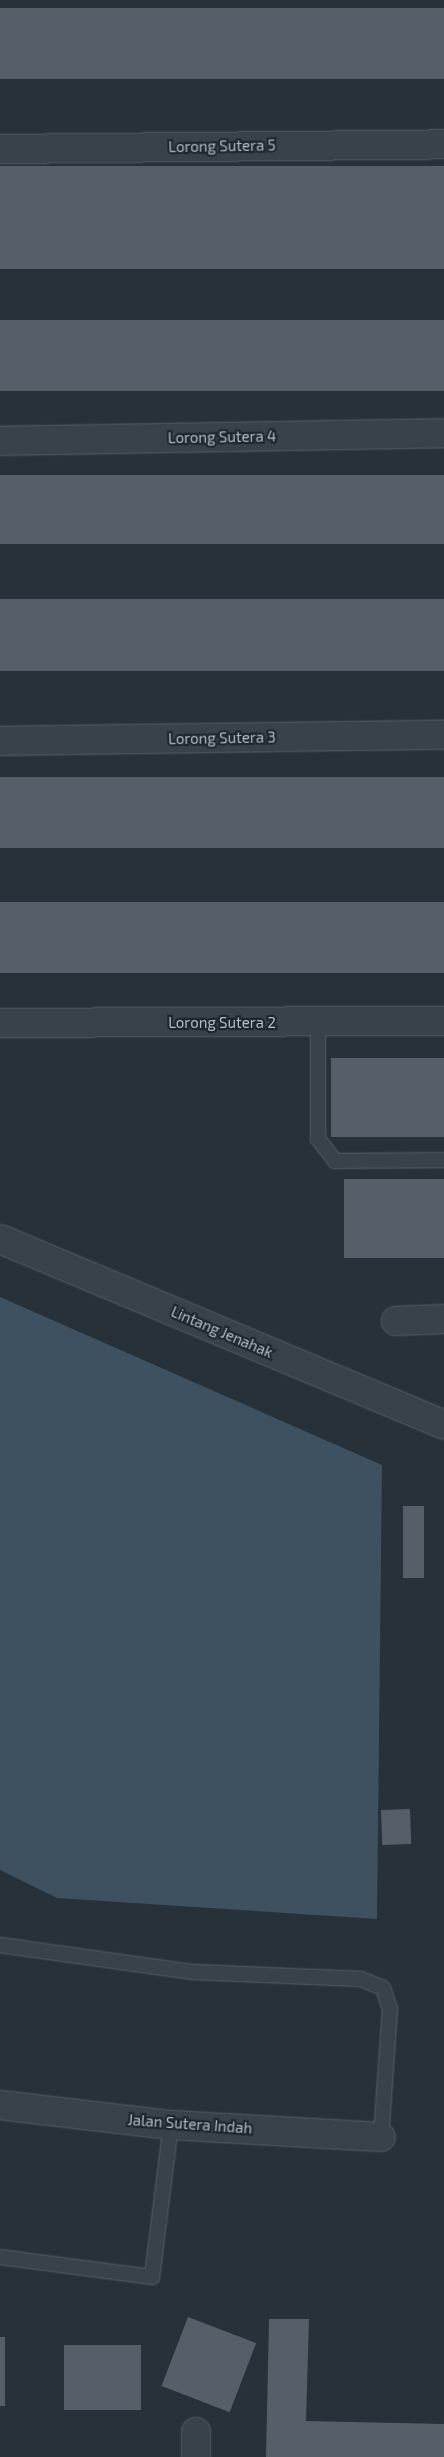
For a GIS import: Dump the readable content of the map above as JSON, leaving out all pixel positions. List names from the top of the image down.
{
  "streets": {
    "street": [
      "Lorong Sutera 5",
      "Lorong Sutera 4",
      "Lorong Sutera 3",
      "Lorong Sutera 2",
      "Lintang Jenahak",
      "Jalan Sutera Indah"
    ]
  }
}
